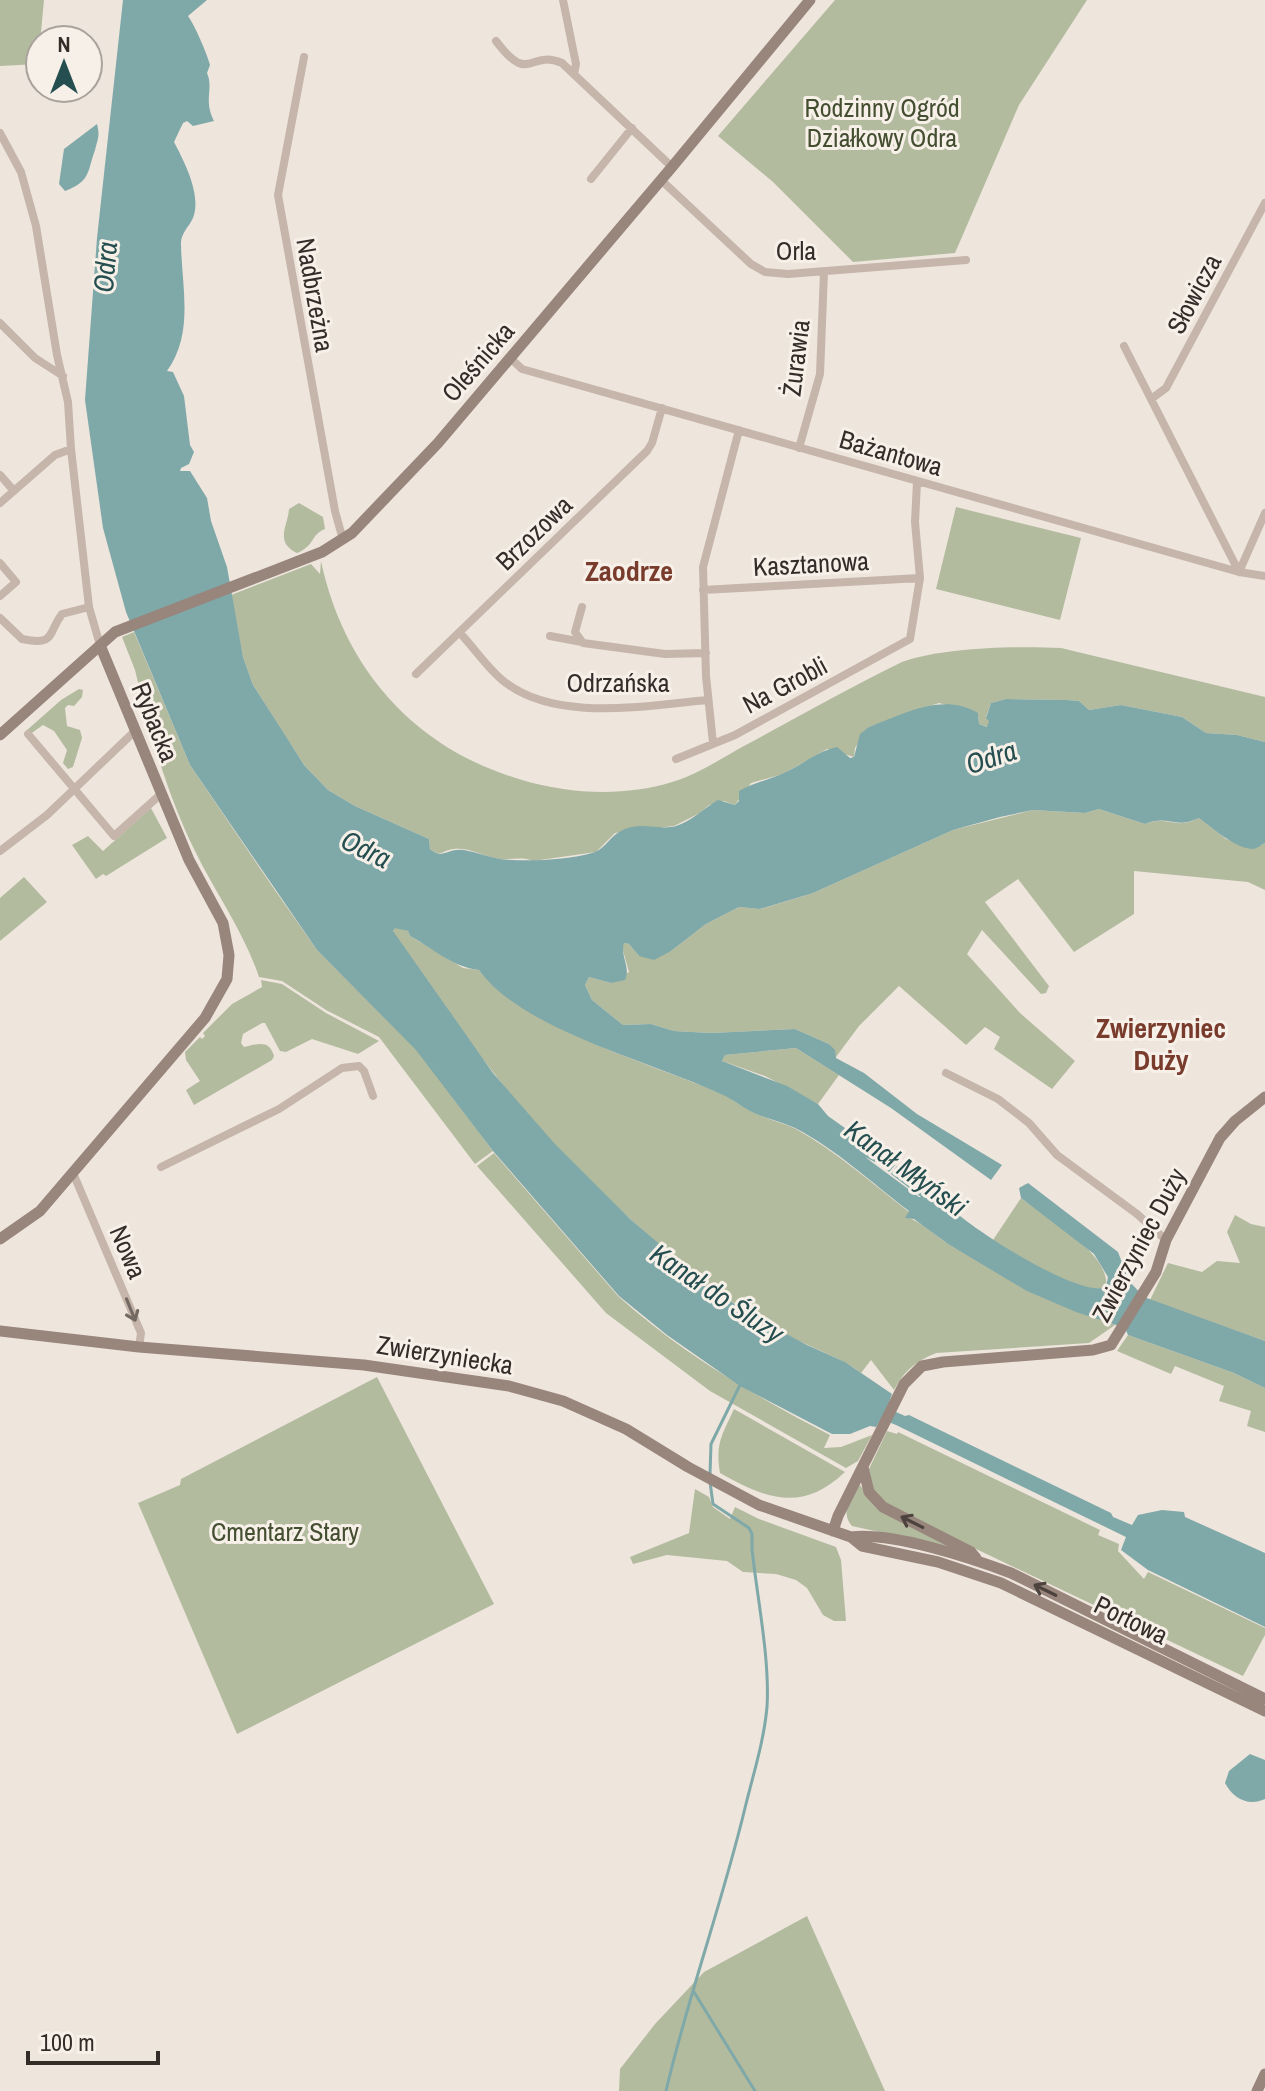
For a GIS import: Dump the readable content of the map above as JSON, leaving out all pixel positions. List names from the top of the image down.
{
  "streets": {
    "street": [
      "Orla",
      "Słowicza",
      "Nadbrzeżna",
      "Żurawia",
      "Oleśnicka",
      "Bażantowa",
      "Brzozowa",
      "Kasztanowa",
      "Odrzańska",
      "Na Grobli",
      "Rybacka",
      "Zwierzyniec Duży",
      "Nowa",
      "Zwierzyniecka",
      "Portowa"
    ]
  },
  "crossings": [
    ["Orla", "Żurawia"],
    ["Orla", "Oleśnicka"],
    ["Nadbrzeżna", "Oleśnicka"],
    ["Żurawia", "Bażantowa"],
    ["Oleśnicka", "Bażantowa"],
    ["Oleśnicka", "Rybacka"],
    ["Bażantowa", "Brzozowa"],
    ["Brzozowa", "Odrzańska"],
    ["Kasztanowa", "Na Grobli"],
    ["Rybacka", "Nowa"],
    ["Zwierzyniec Duży", "Zwierzyniecka"],
    ["Nowa", "Zwierzyniecka"],
    ["Zwierzyniecka", "Portowa"]
  ],
  "one_way": ["Nowa"],
  "districts": ["Zaodrze", "Zwierzyniec Duży"],
  "water": ["Odra", "Kanał Młyński", "Kanał do Śluzy"],
  "parks": ["Rodzinny Ogród Działkowy Odra", "Cmentarz Stary"],
  "scale_bar": "100 m",
  "north": "top"
}
